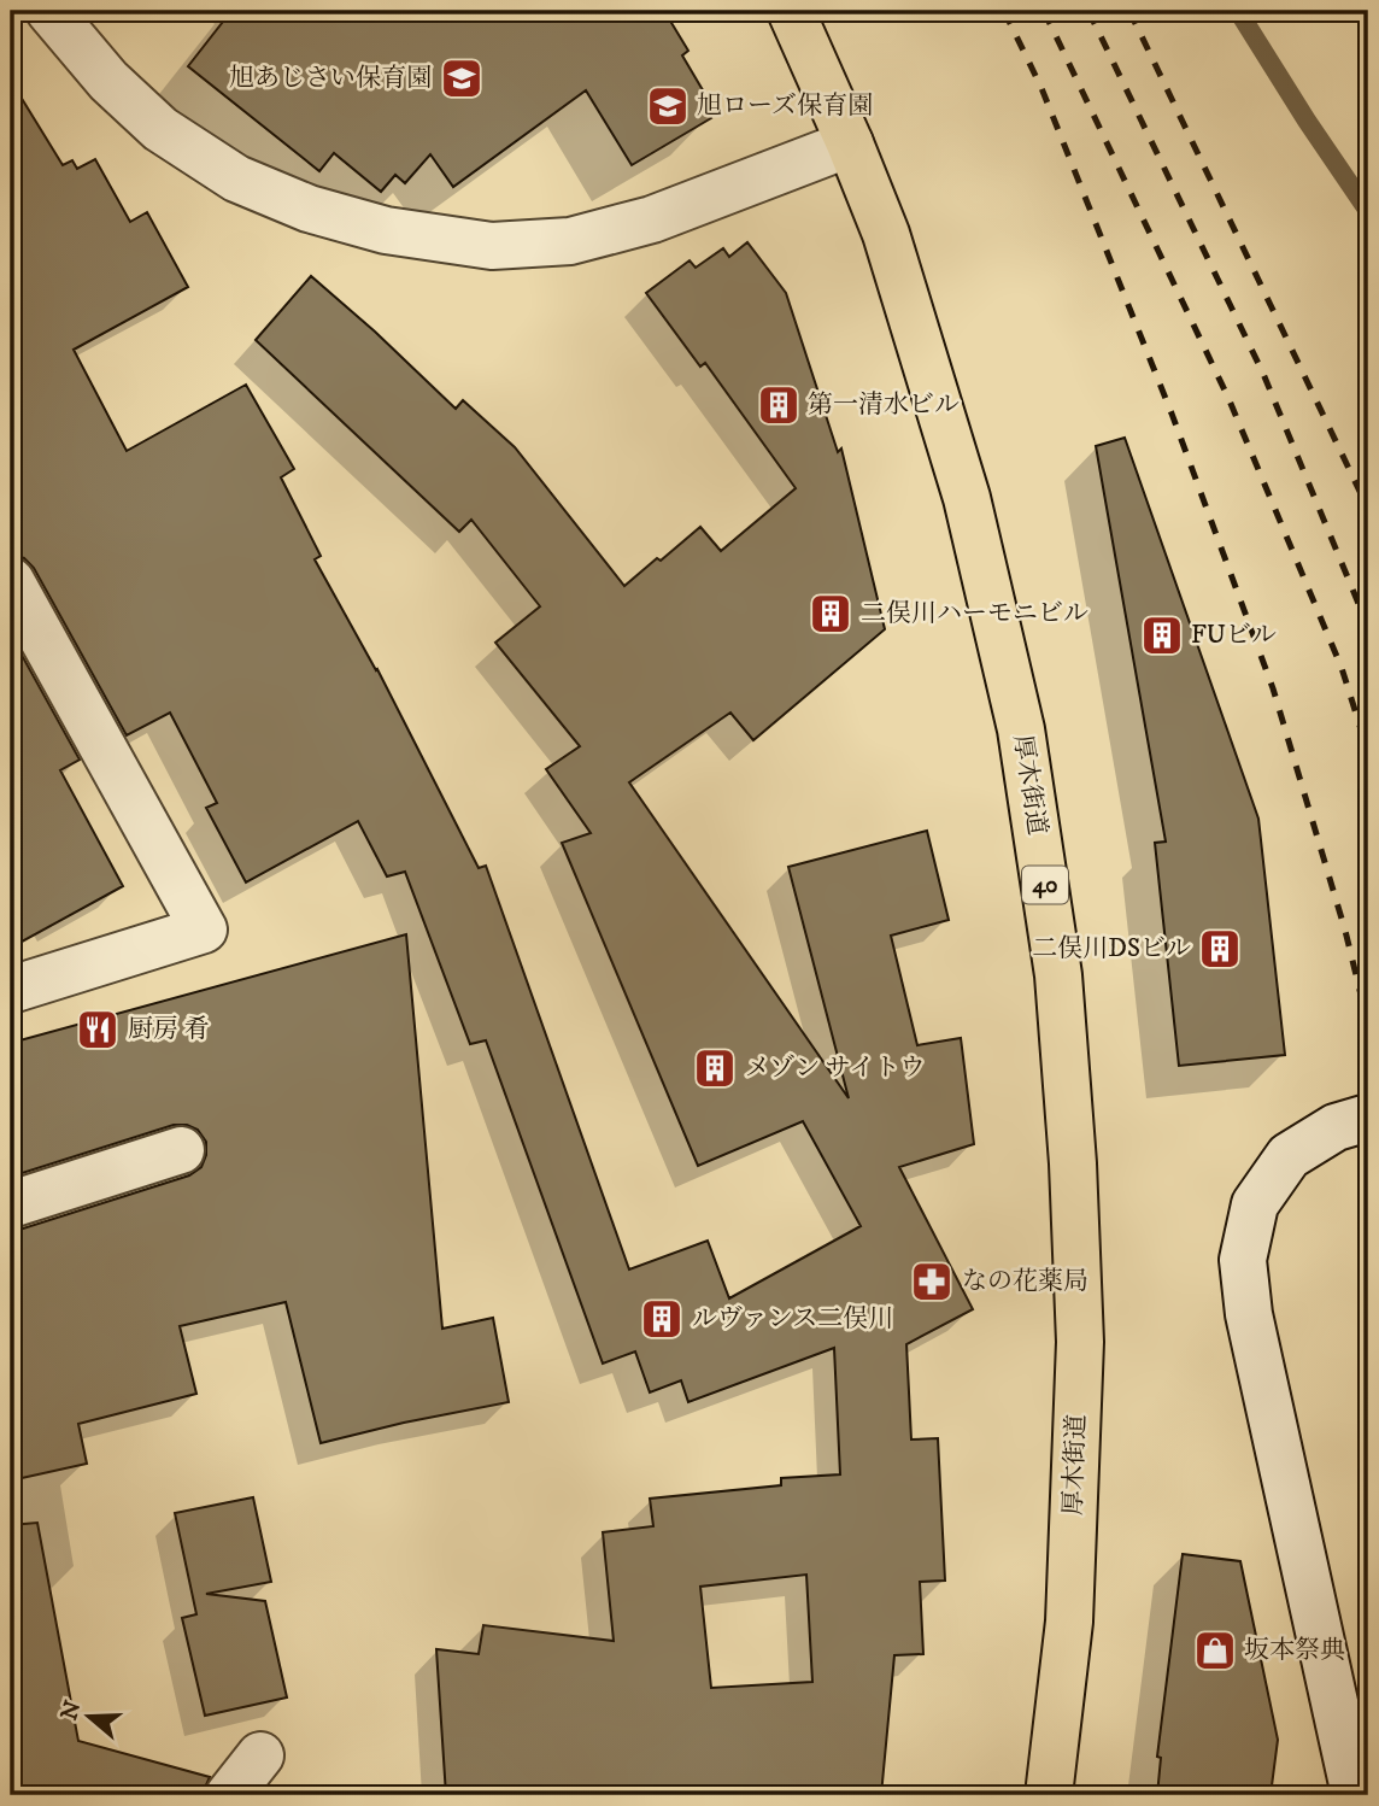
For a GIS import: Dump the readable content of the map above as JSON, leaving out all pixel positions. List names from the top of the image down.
{
  "streets": {
    "main road": ["厚木街道", "40"]
  },
  "places": {
    "school or university": ["旭あじさい保育園", "旭ローズ保育園"],
    "building": [
      "第一清水ビル",
      "二俣川ハーモニビル",
      "FUビル",
      "二俣川DSビル",
      "メゾン サイトウ",
      "ルヴァンス二俣川"
    ],
    "restaurant": ["厨房 肴"],
    "pharmacy": ["なの花薬局"],
    "shop": ["坂本祭典"]
  },
  "north": "left"
}
